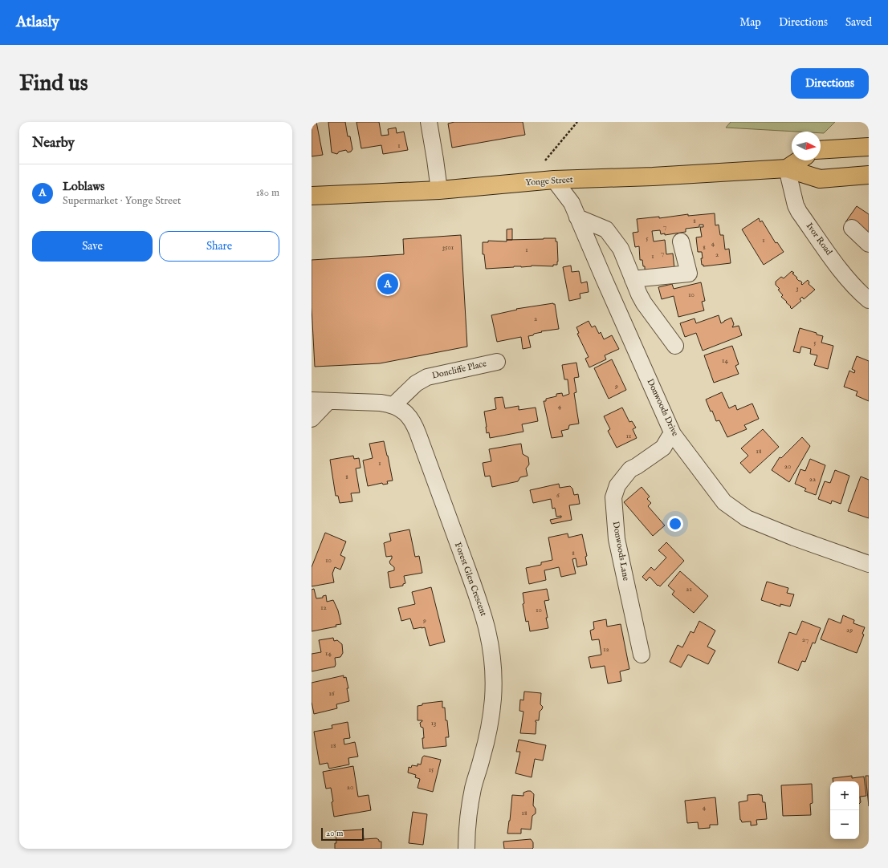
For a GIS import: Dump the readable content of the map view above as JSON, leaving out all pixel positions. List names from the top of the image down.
{
  "streets": {
    "main road": ["Yonge Street"],
    "street": [
      "Ivor Road",
      "Doncliffe Place",
      "Donwoods Drive",
      "Donwoods Lane",
      "Forest Glen Crescent"
    ]
  },
  "crossings": [
    ["Yonge Street", "Ivor Road"],
    ["Yonge Street", "Donwoods Drive"],
    ["Doncliffe Place", "Forest Glen Crescent"],
    ["Donwoods Drive", "Donwoods Lane"]
  ],
  "house_numbers": [
    "1",
    "8",
    "7",
    "5",
    "1",
    "4",
    "3501",
    "8",
    "1",
    "7",
    "2",
    "1",
    "3",
    "10",
    "2",
    "5",
    "14",
    "9",
    "4",
    "11",
    "18",
    "1",
    "20",
    "8",
    "22",
    "6",
    "8",
    "10",
    "21",
    "12",
    "10",
    "9",
    "29",
    "27",
    "12",
    "14",
    "16",
    "13",
    "18",
    "15",
    "20",
    "4",
    "18"
  ],
  "scale_bar": "20 m",
  "north": "right",
  "page": {
    "header": "Atlasly",
    "nav": ["Map", "Directions", "Saved"],
    "buttons": [
      "Directions",
      ["Save", "Share"]
    ],
    "title": "Find us",
    "heading": "Nearby",
    "list": [
      {
        "mark": "A",
        "name": "Loblaws",
        "note": "Supermarket · Yonge Street",
        "value": "180 m"
      }
    ],
    "pins": "A",
    "map_buttons": ["+", "−"],
    "scale": "20 m"
  }
}
